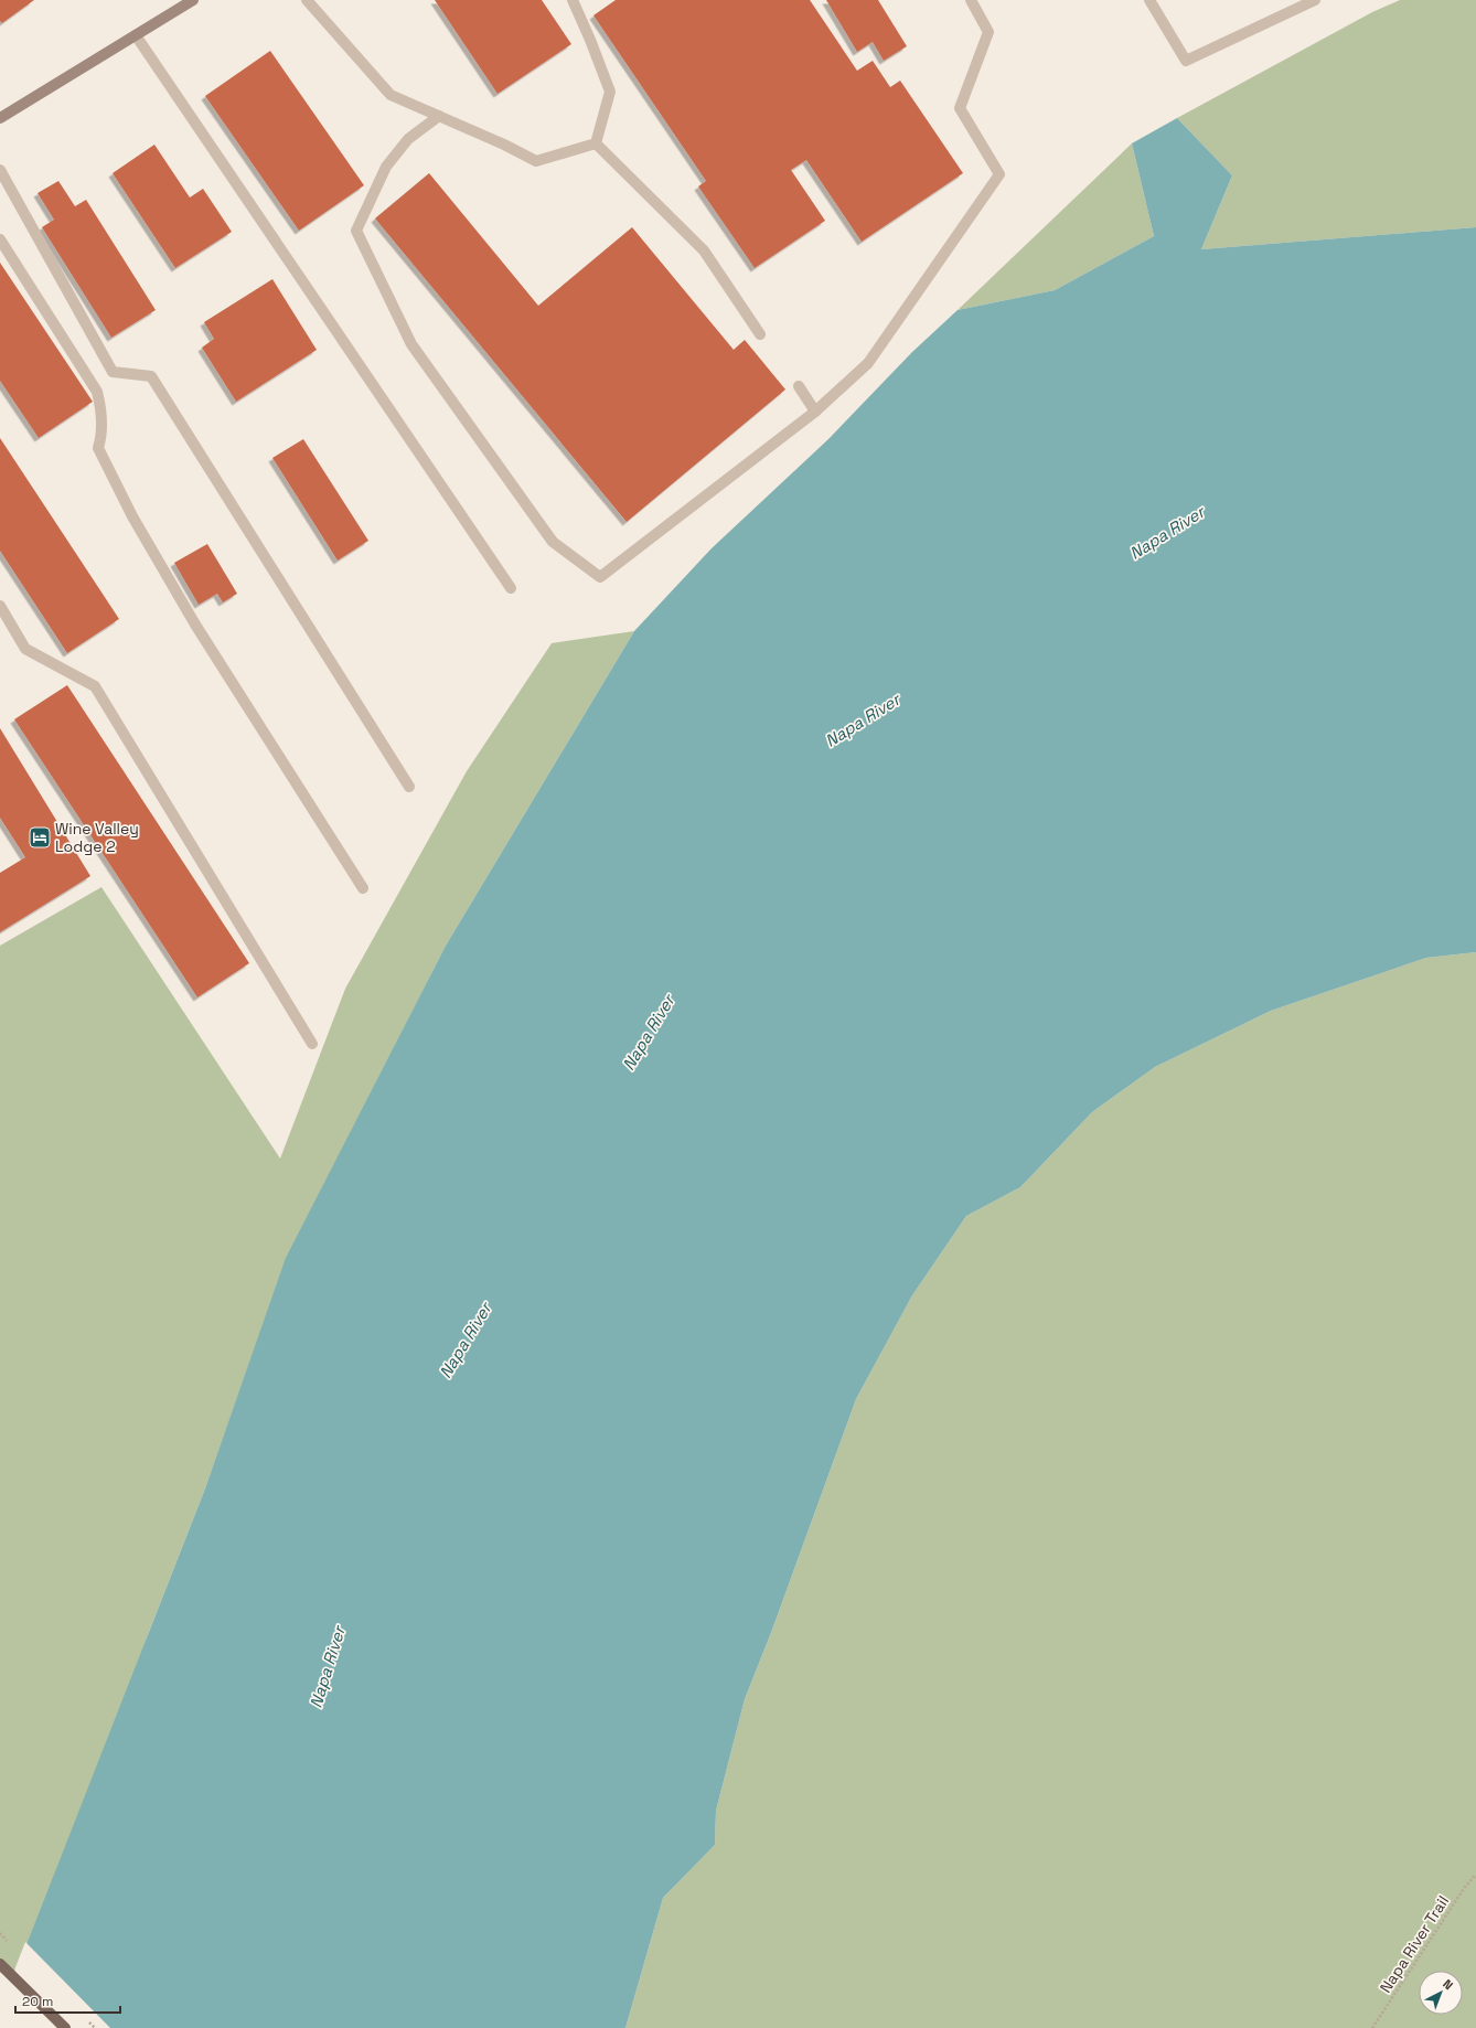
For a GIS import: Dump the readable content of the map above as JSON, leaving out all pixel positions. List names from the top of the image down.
{
  "streets": {
    "path": ["Napa River Trail"]
  },
  "water": ["Napa River"],
  "places": {
    "hotel": ["Wine Valley Lodge 2"]
  },
  "scale_bar": "20 m",
  "north": "top right"
}
